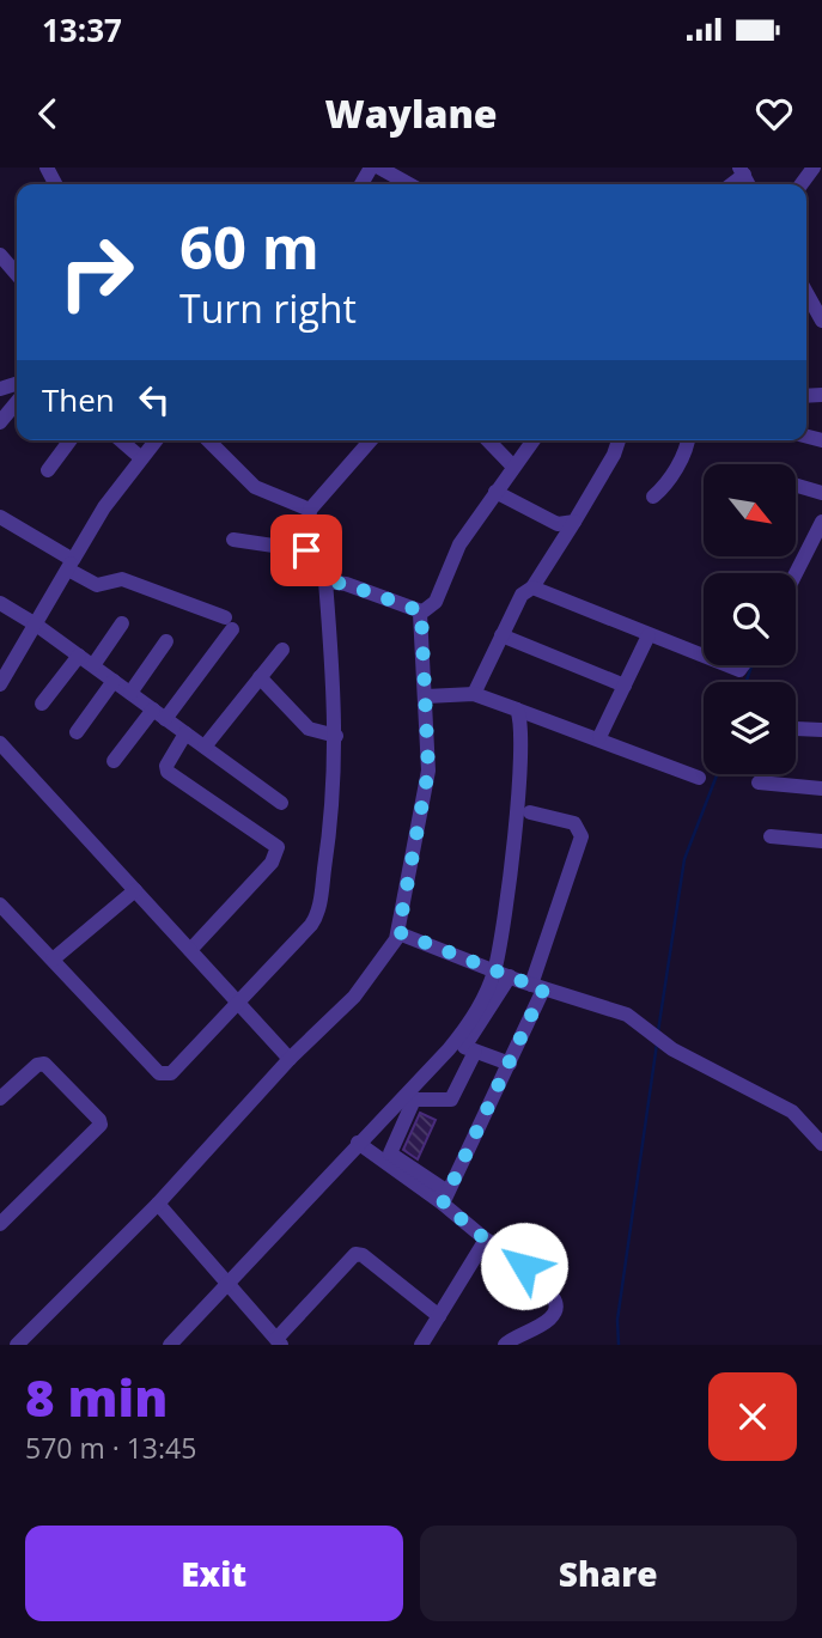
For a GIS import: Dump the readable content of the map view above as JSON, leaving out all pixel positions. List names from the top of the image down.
{
  "north": "bottom right",
  "page": {
    "status": "13:37",
    "header": "Waylane",
    "turn": ["60 m", "Turn right"],
    "then": "Then",
    "heading": ["8 min", "570 m · 13:45"],
    "buttons": ["Exit", "Share"]
  }
}
